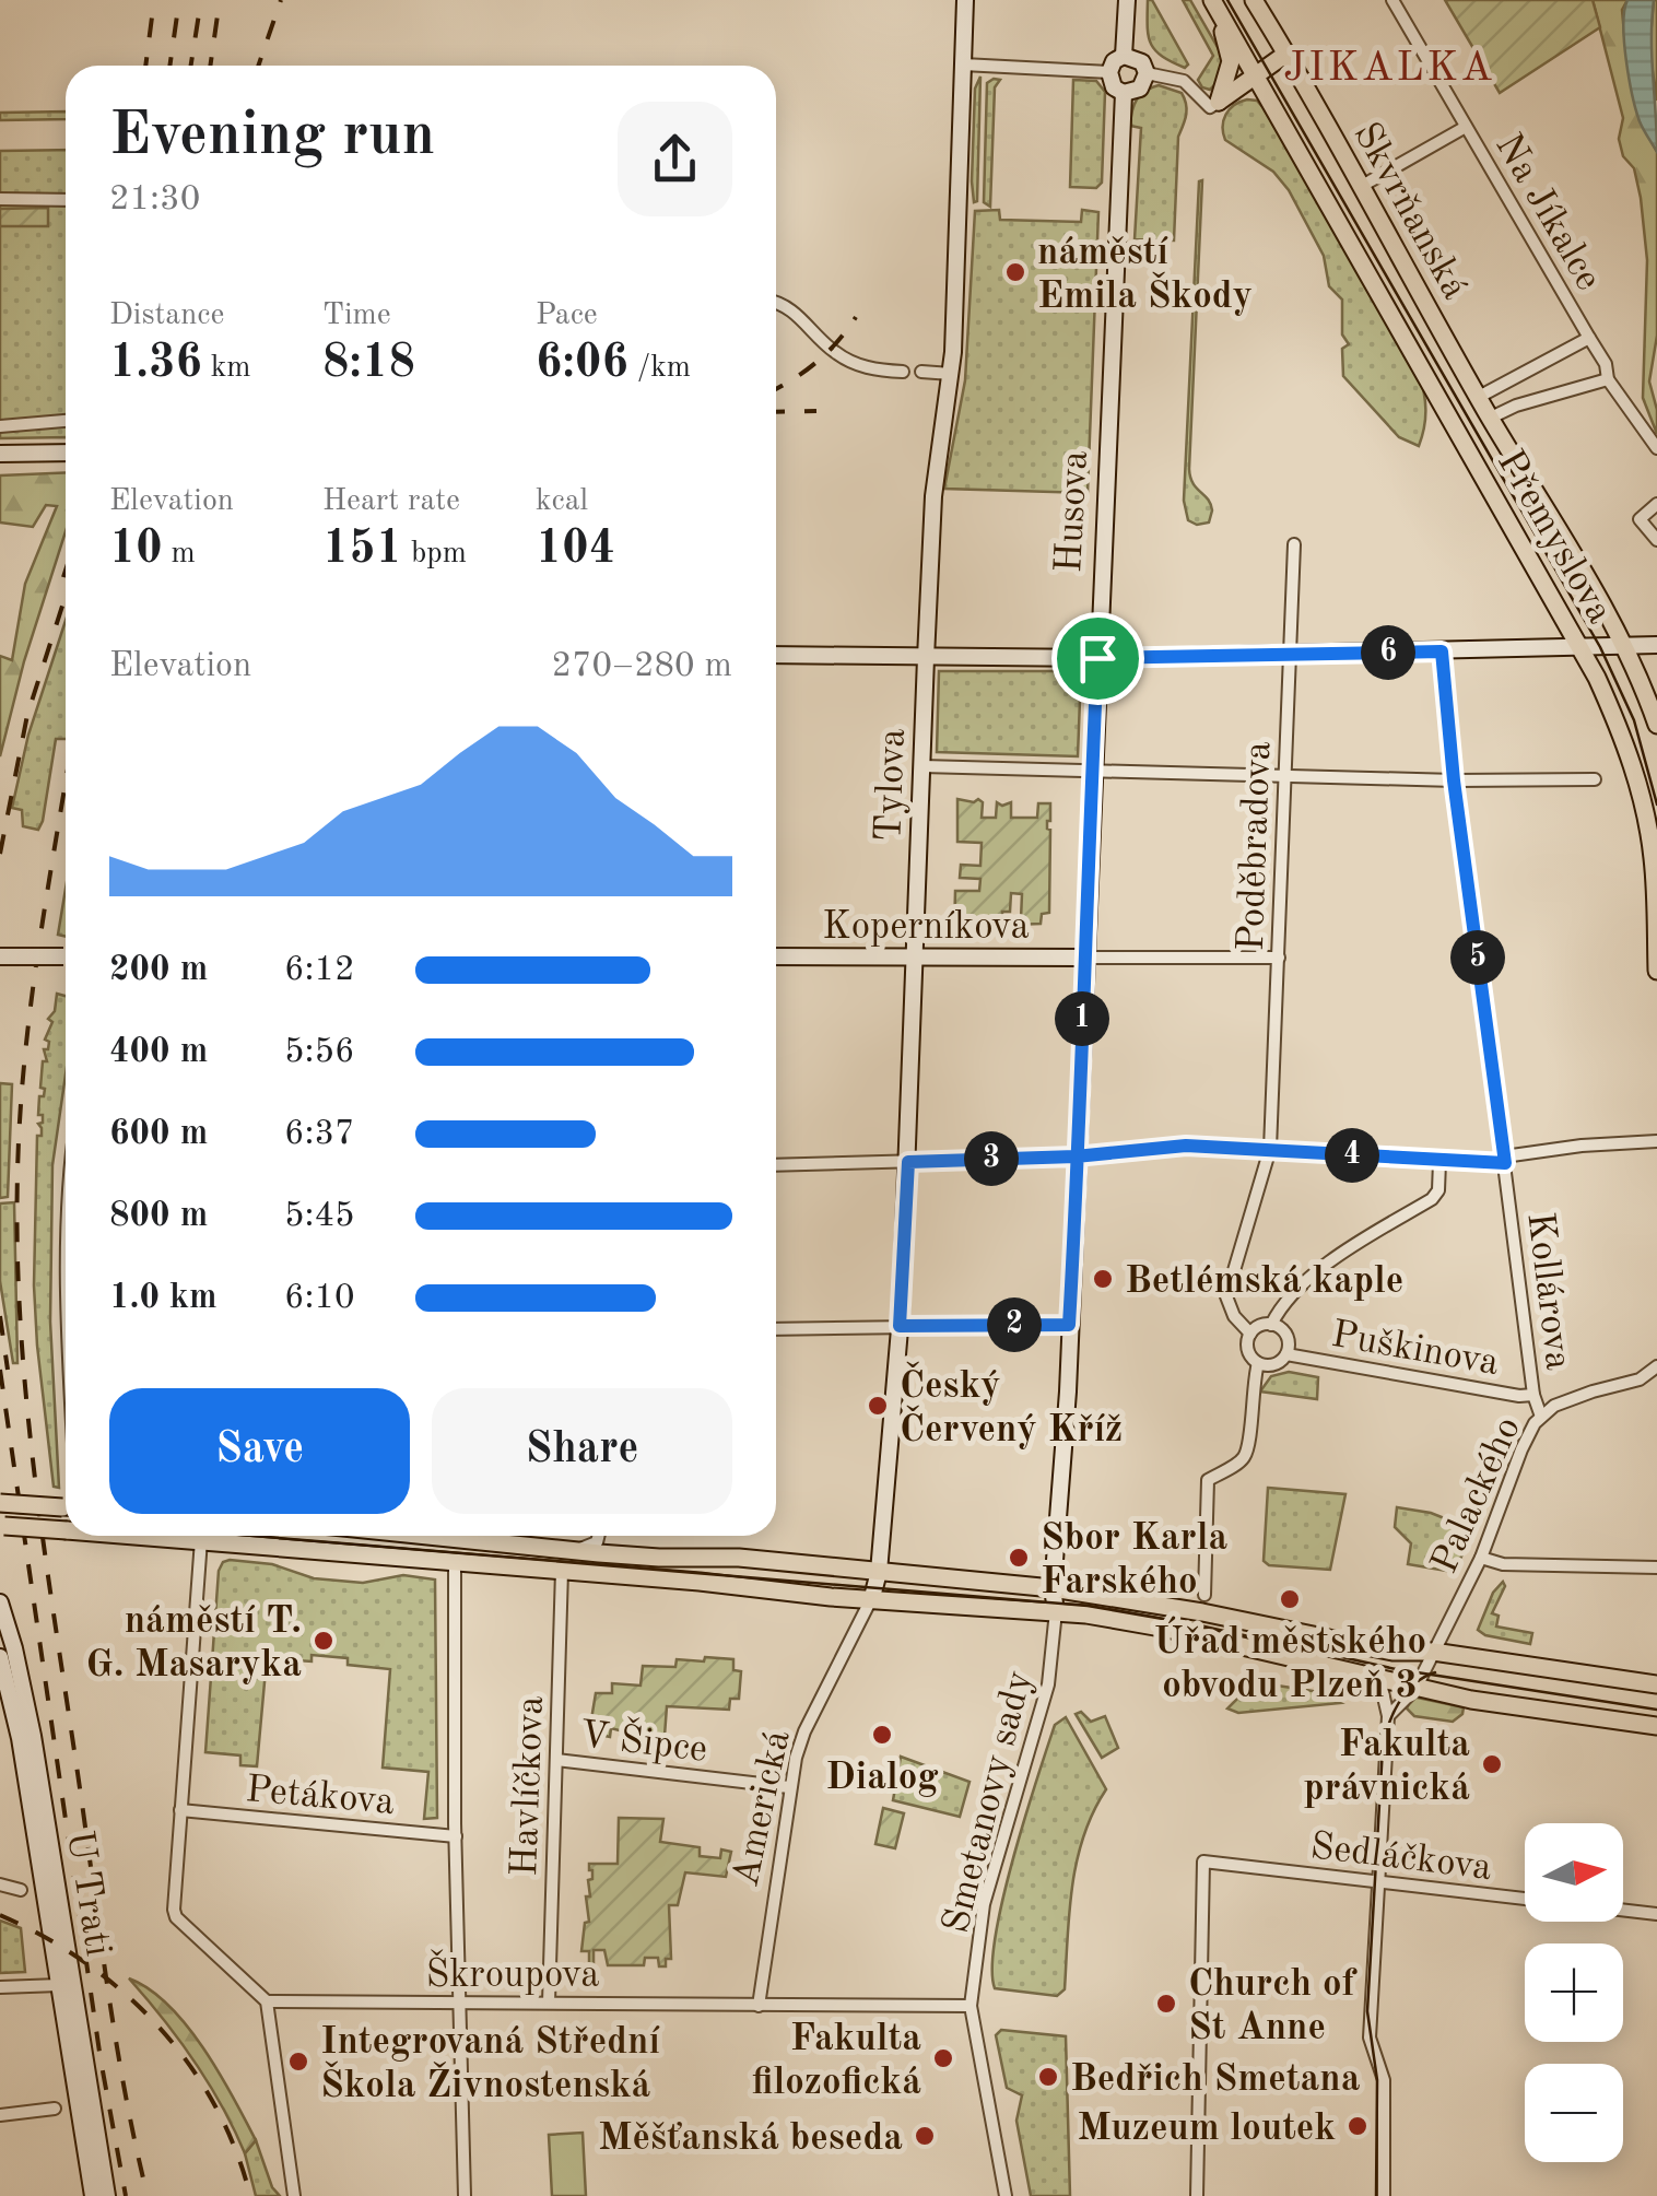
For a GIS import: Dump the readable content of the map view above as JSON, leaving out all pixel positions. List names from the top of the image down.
{
  "streets": {
    "main road": ["Skvrňanská", "Přemyslova"],
    "street": [
      "Na Jíkalce",
      "Husova",
      "Tylova",
      "Poděbradova",
      "Koperníkova",
      "Kollárova",
      "Puškinova",
      "Palackého",
      "V Šipce",
      "Havlíčkova",
      "Petákova",
      "Smetanovy sady",
      "Americká",
      "Sedláčkova",
      "U Trati",
      "Škroupova"
    ]
  },
  "crossings": [
    ["Skvrňanská", "Přemyslova"],
    ["Husova", "Koperníkova"],
    ["Husova", "Smetanovy sady"],
    ["Tylova", "Koperníkova"],
    ["Tylova", "Americká"],
    ["Poděbradova", "Puškinova"],
    ["Kollárova", "Puškinova"],
    ["Kollárova", "Palackého"],
    ["V Šipce", "Havlíčkova"],
    ["V Šipce", "Americká"],
    ["Havlíčkova", "Škroupova"],
    ["Smetanovy sady", "Škroupova"],
    ["Americká", "Škroupova"]
  ],
  "districts": ["JIKALKA"],
  "places": [
    "náměstí Emila Škody",
    "Betlémská kaple",
    "Český Červený Kříž",
    "Sbor Karla Farského",
    "Úřad městského obvodu Plzeň 3",
    "náměstí T. G. Masaryka",
    "Dialog",
    "Fakulta právnická",
    "Church of St Anne",
    "Fakulta filozofická",
    "Integrovaná Střední Škola Živnostenská",
    "Bedřich Smetana",
    "Muzeum loutek",
    "Měšťanská beseda"
  ],
  "north": "right",
  "page": {
    "heading": ["Evening run", "21:30"],
    "stats": [
      ["Distance", "1.36 km"],
      ["Time", "8:18"],
      ["Pace", "6:06 /km"],
      ["Elevation", "10 m"],
      ["Heart rate", "151 bpm"],
      ["kcal", "104"]
    ],
    "chart": ["Elevation", "270–280 m"],
    "pins": [
      "6",
      "5",
      "1",
      "4",
      "3",
      "2"
    ],
    "list": [
      {
        "name": "200 m",
        "note": "6:12"
      },
      {
        "name": "400 m",
        "note": "5:56"
      },
      {
        "name": "600 m",
        "note": "6:37"
      },
      {
        "name": "800 m",
        "note": "5:45"
      },
      {
        "name": "1.0 km",
        "note": "6:10"
      }
    ],
    "buttons": ["Save", "Share"],
    "map_buttons": ["+", "−"]
  }
}
